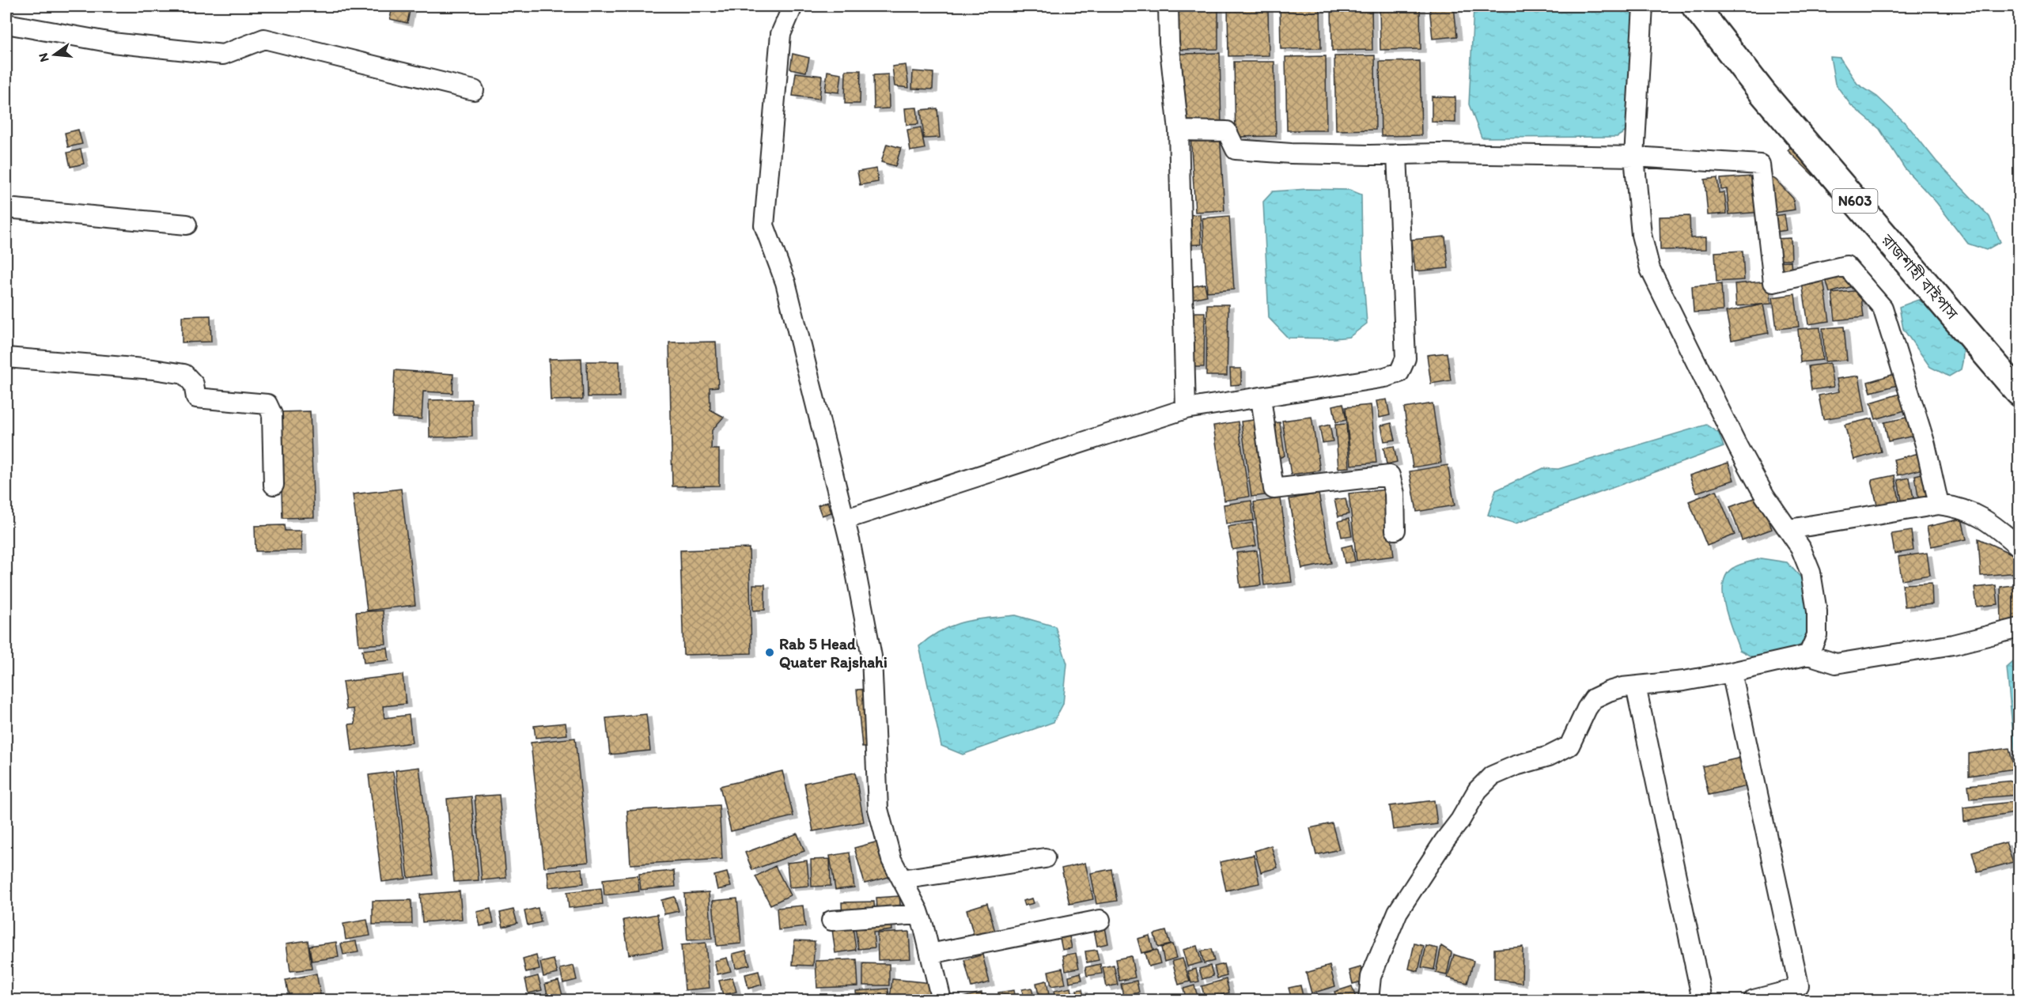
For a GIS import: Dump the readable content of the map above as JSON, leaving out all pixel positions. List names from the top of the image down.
{
  "streets": {
    "highway": ["N603", "রাজশাহী বাইপাস"]
  },
  "places": ["Rab 5 Head Quater Rajshahi"],
  "north": "left"
}
